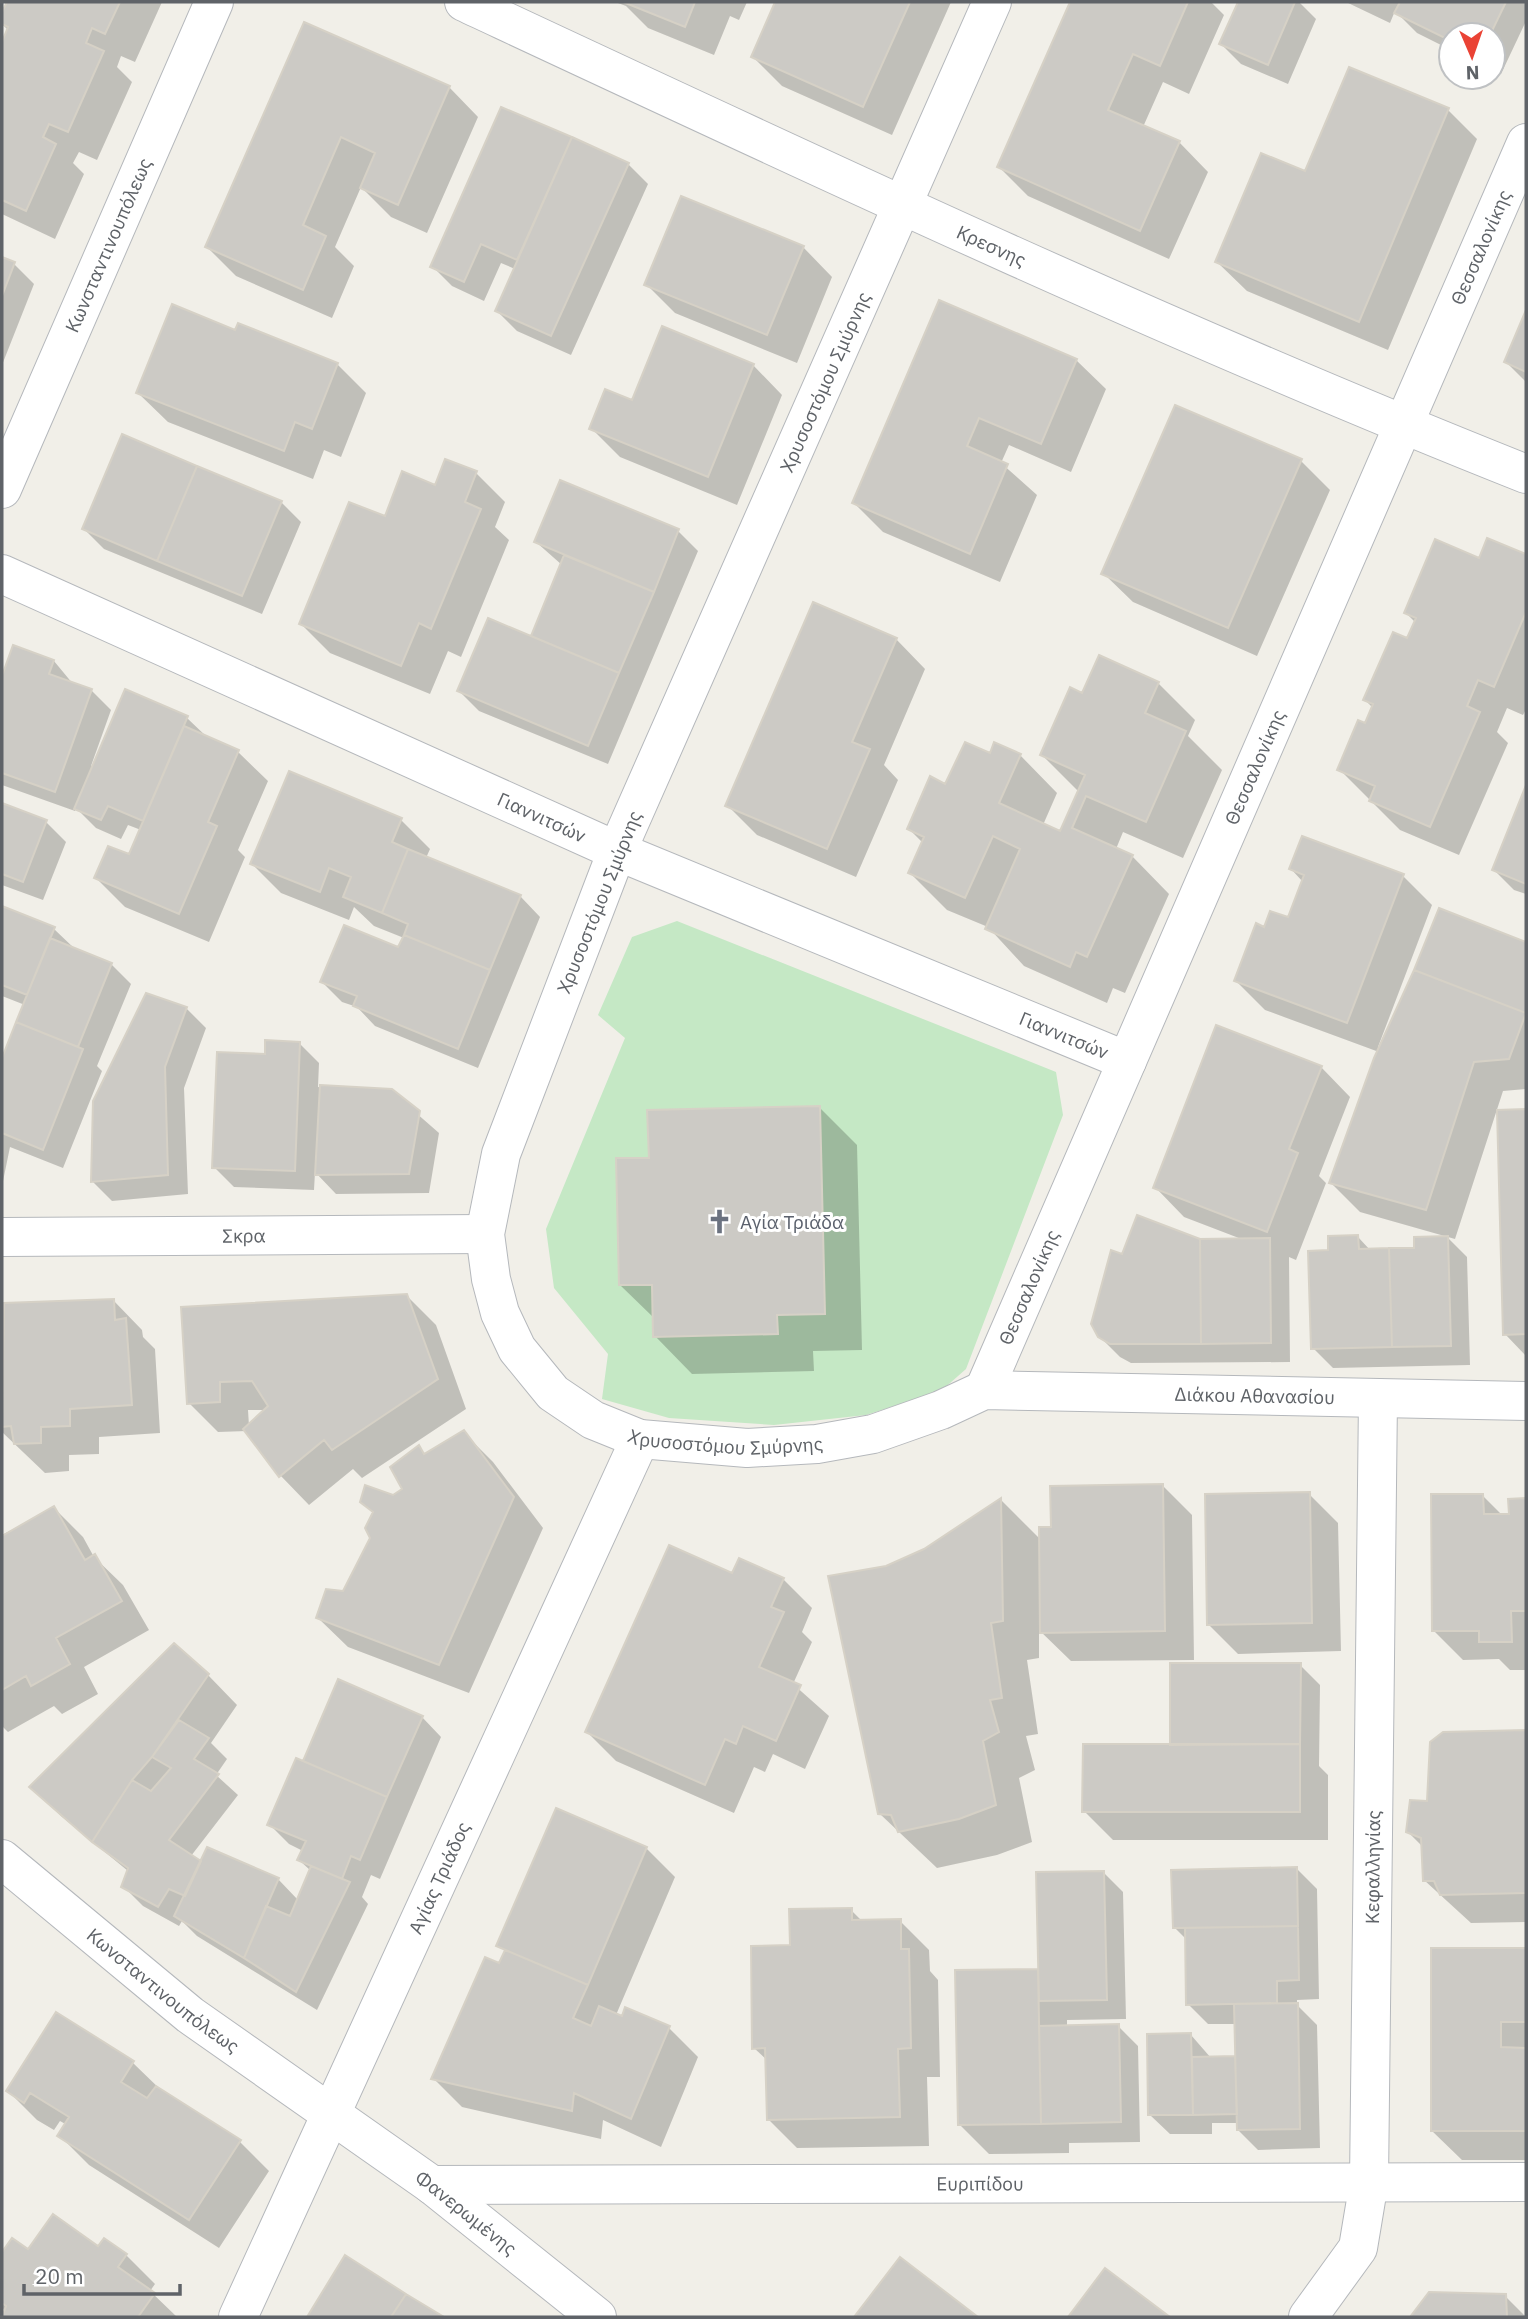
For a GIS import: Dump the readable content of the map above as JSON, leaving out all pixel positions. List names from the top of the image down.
{
  "streets": {
    "street": [
      "Κωνσταντινουπόλεως",
      "Κρεσνης",
      "Θεσσαλονίκης",
      "Χρυσοστόμου Σμύρνης",
      "Γιαννιτσών",
      "Σκρα",
      "Διάκου Αθανασίου",
      "Κεφαλληνίας",
      "Αγίας Τριάδος",
      "Ευριπίδου",
      "Φανερωμένης"
    ]
  },
  "crossings": [
    ["Κωνσταντινουπόλεως", "Αγίας Τριάδος"],
    ["Κωνσταντινουπόλεως", "Φανερωμένης"],
    ["Κρεσνης", "Θεσσαλονίκης"],
    ["Κρεσνης", "Χρυσοστόμου Σμύρνης"],
    ["Θεσσαλονίκης", "Χρυσοστόμου Σμύρνης"],
    ["Θεσσαλονίκης", "Γιαννιτσών"],
    ["Θεσσαλονίκης", "Διάκου Αθανασίου"],
    ["Χρυσοστόμου Σμύρνης", "Γιαννιτσών"],
    ["Χρυσοστόμου Σμύρνης", "Σκρα"],
    ["Χρυσοστόμου Σμύρνης", "Διάκου Αθανασίου"],
    ["Χρυσοστόμου Σμύρνης", "Αγίας Τριάδος"],
    ["Διάκου Αθανασίου", "Κεφαλληνίας"],
    ["Κεφαλληνίας", "Ευριπίδου"],
    ["Αγίας Τριάδος", "Φανερωμένης"],
    ["Ευριπίδου", "Φανερωμένης"]
  ],
  "places": {
    "church": ["Αγία Τριάδα"]
  },
  "scale_bar": "20 m",
  "north": "bottom"
}
